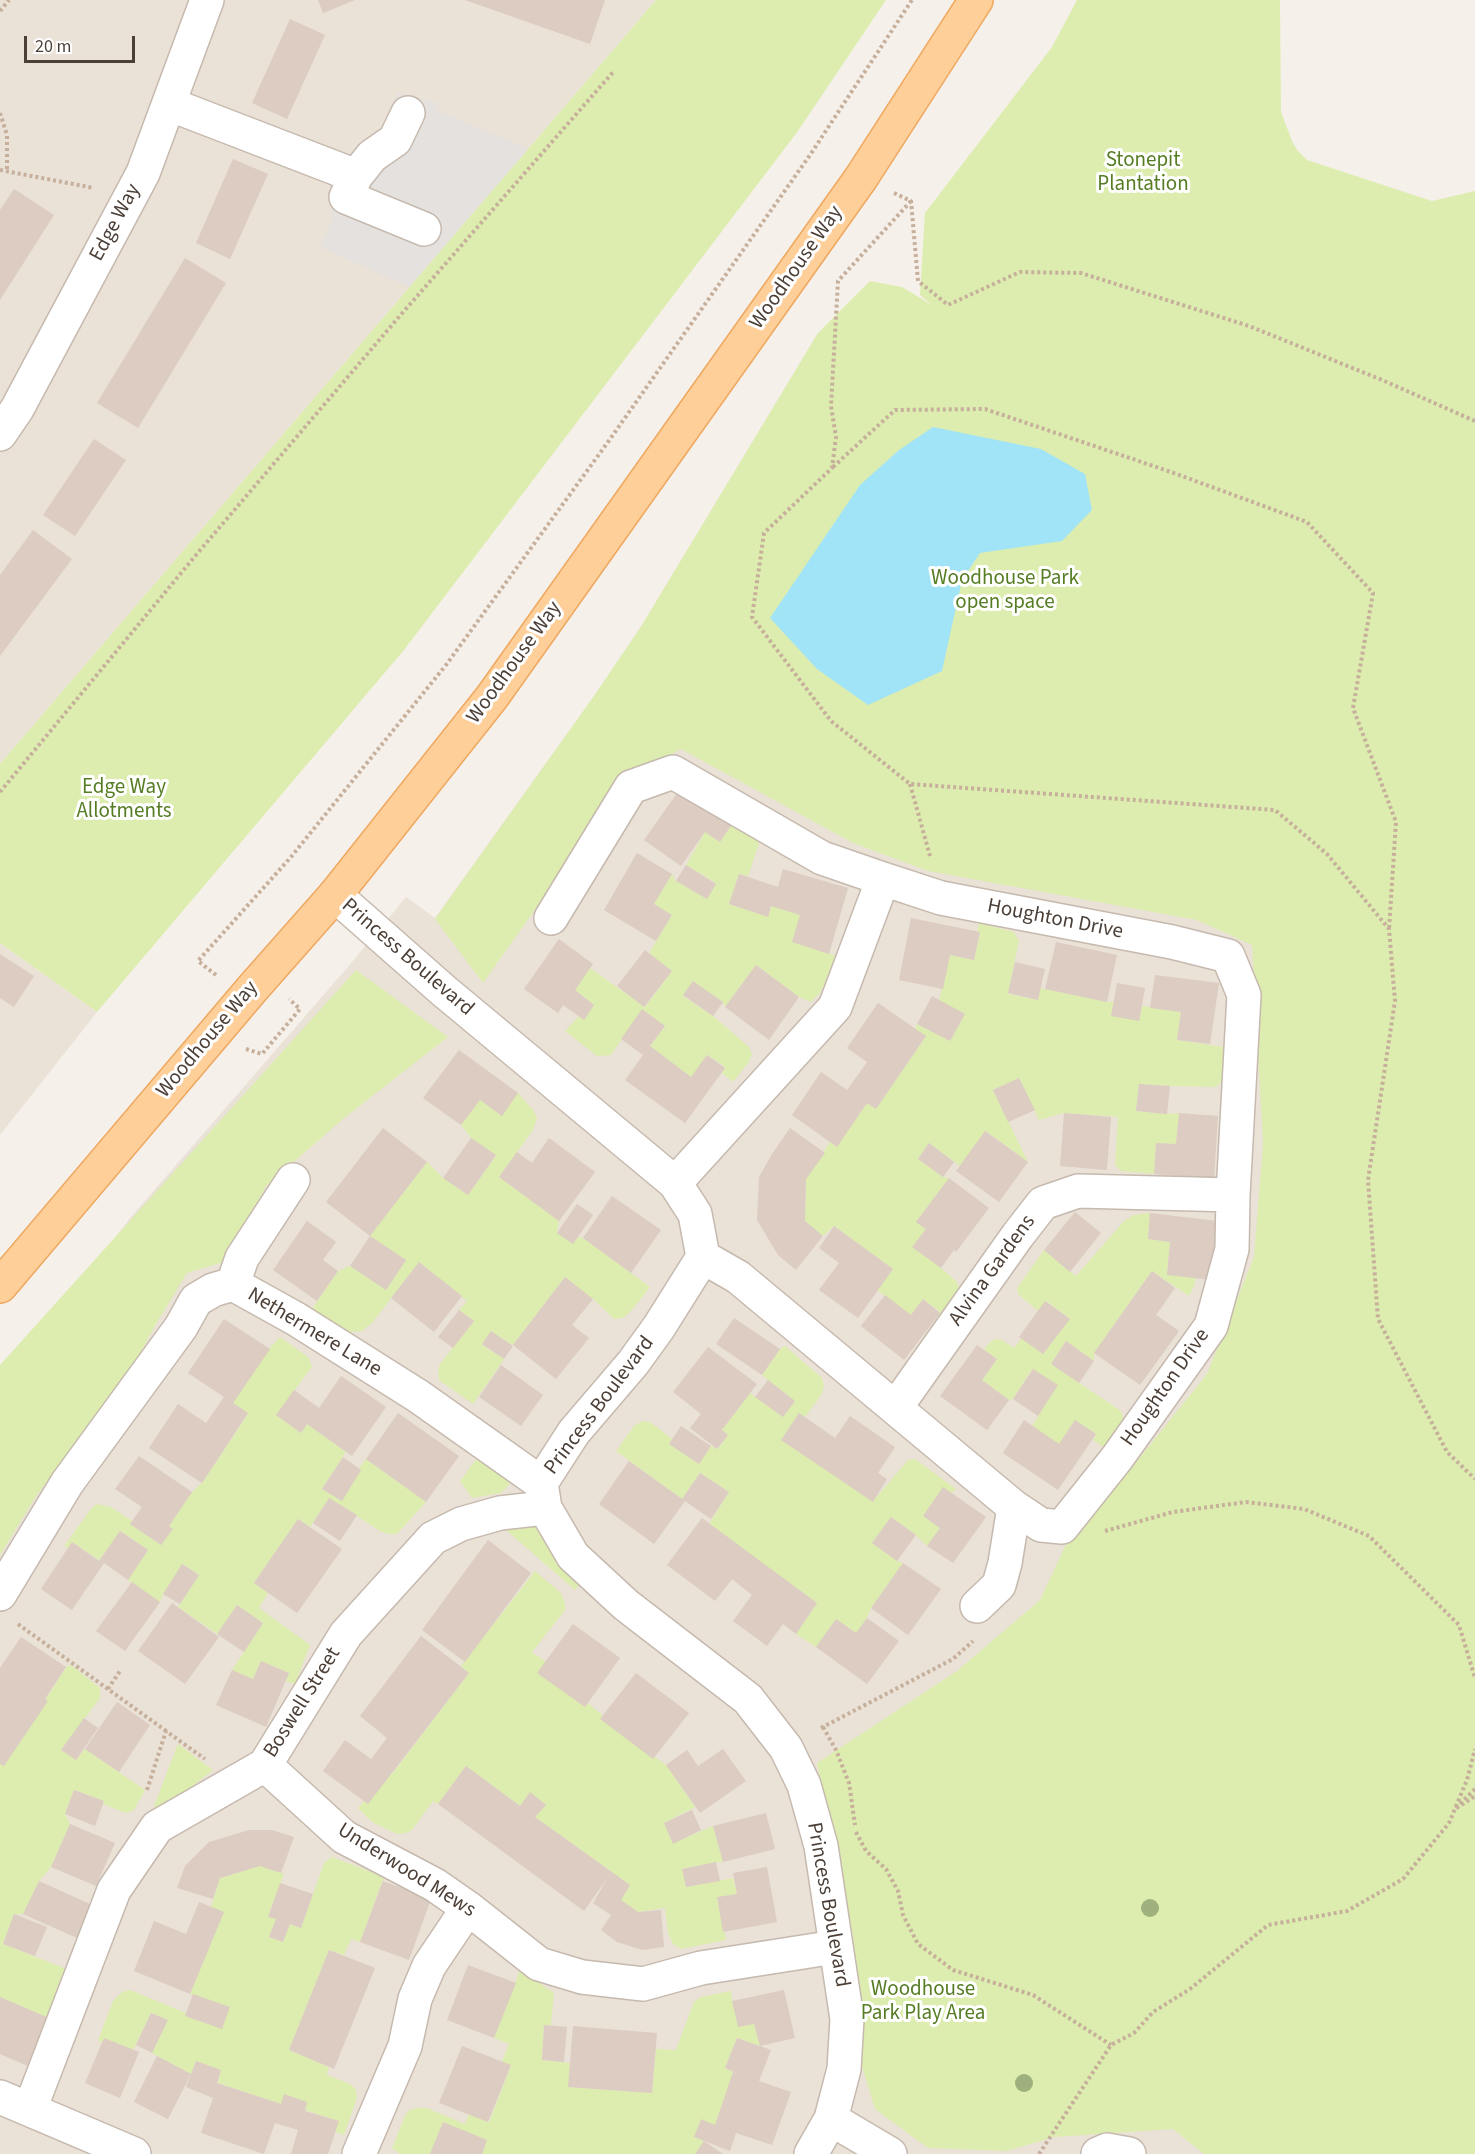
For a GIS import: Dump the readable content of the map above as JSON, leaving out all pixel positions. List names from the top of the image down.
{
  "streets": {
    "main road": ["Woodhouse Way"],
    "street": [
      "Edge Way",
      "Houghton Drive",
      "Princess Boulevard",
      "Alvina Gardens",
      "Nethermere Lane",
      "Boswell Street",
      "Underwood Mews"
    ]
  },
  "crossings": [
    ["Woodhouse Way", "Princess Boulevard"],
    ["Houghton Drive", "Alvina Gardens"],
    ["Princess Boulevard", "Nethermere Lane"],
    ["Princess Boulevard", "Boswell Street"],
    ["Princess Boulevard", "Underwood Mews"],
    ["Nethermere Lane", "Boswell Street"],
    ["Boswell Street", "Underwood Mews"]
  ],
  "parks": [
    "Stonepit Plantation",
    "Woodhouse Park open space",
    "Edge Way Allotments",
    "Woodhouse Park Play Area"
  ],
  "scale_bar": "20 m"
}
